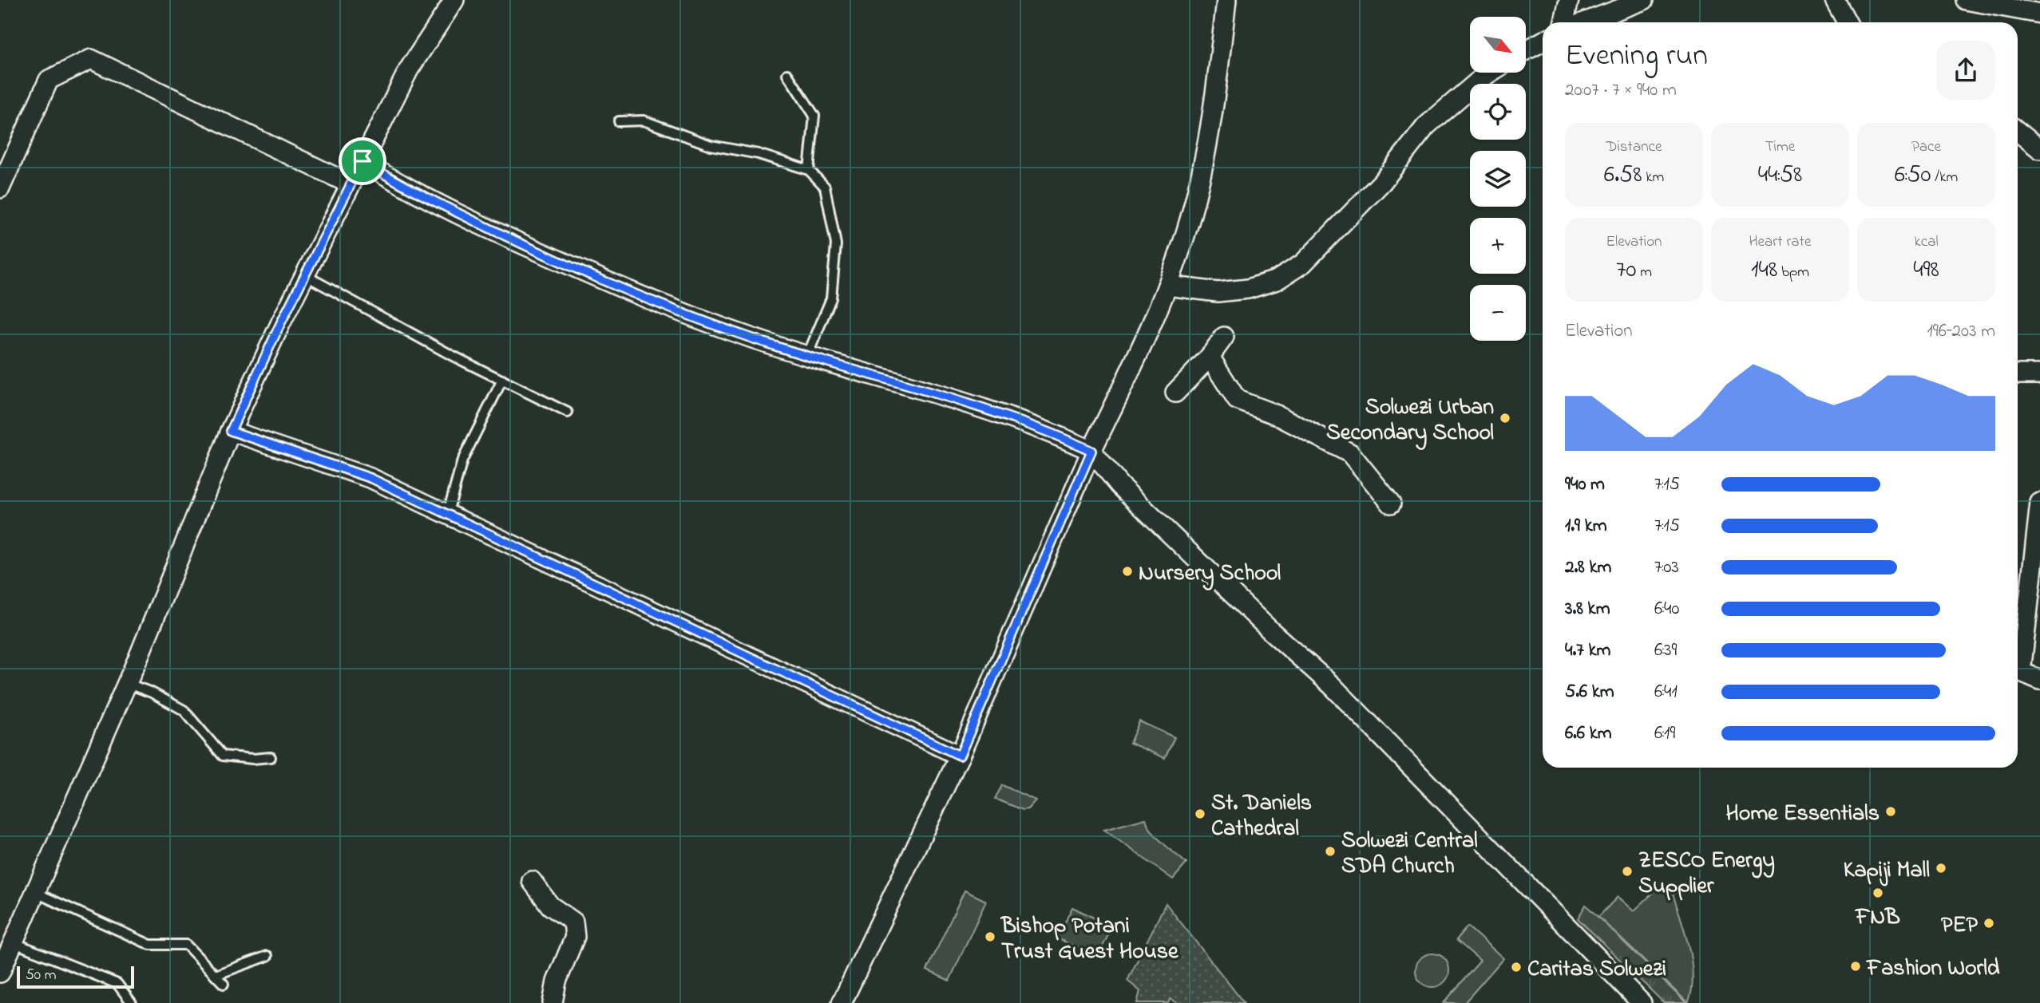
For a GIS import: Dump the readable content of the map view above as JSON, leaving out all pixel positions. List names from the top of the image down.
{
  "places": [
    "Solwezi Urban Secondary School",
    "Nursery School",
    "Home Essentials",
    "St. Daniels Cathedral",
    "Solwezi Central SDA Church",
    "Kapiji Mall",
    "ZESCO Energy Supplier",
    "FNB",
    "PEP",
    "Bishop Potani Trust Guest House",
    "Fashion World",
    "Caritas Solwezi"
  ],
  "scale_bar": "50 m",
  "north": "bottom right",
  "page": {
    "map_buttons": ["+", "−"],
    "heading": ["Evening run", "20:07 · 7 × 940 m"],
    "stats": [
      ["Distance", "6.58 km"],
      ["Time", "44:58"],
      ["Pace", "6:50 /km"],
      ["Elevation", "70 m"],
      ["Heart rate", "148 bpm"],
      ["kcal", "498"]
    ],
    "chart": ["Elevation", "196–203 m"],
    "list": [
      {
        "name": "940 m",
        "note": "7:15"
      },
      {
        "name": "1.9 km",
        "note": "7:15"
      },
      {
        "name": "2.8 km",
        "note": "7:03"
      },
      {
        "name": "3.8 km",
        "note": "6:40"
      },
      {
        "name": "4.7 km",
        "note": "6:39"
      },
      {
        "name": "5.6 km",
        "note": "6:41"
      },
      {
        "name": "6.6 km",
        "note": "6:19"
      }
    ],
    "scale": "50 m"
  }
}
